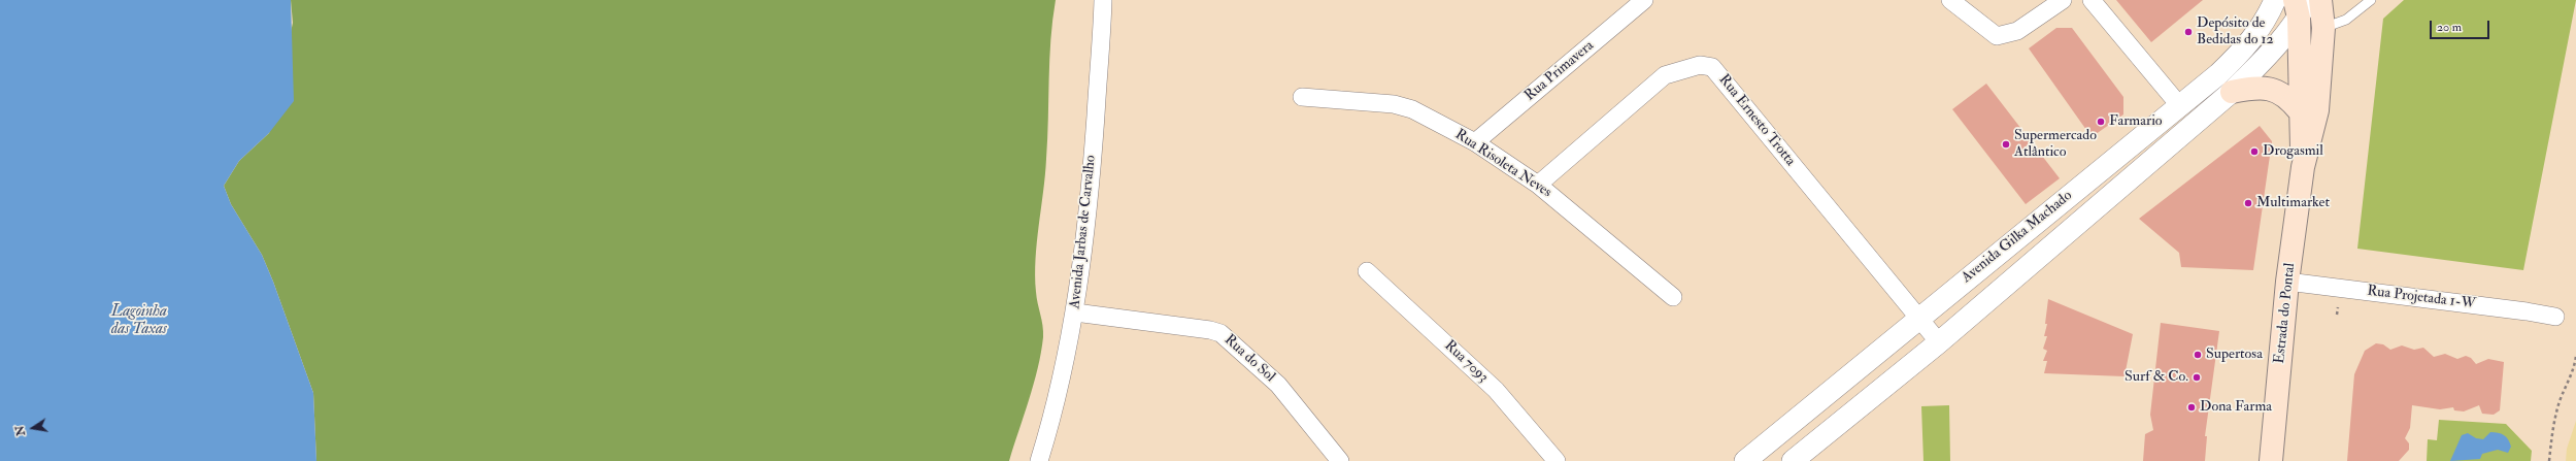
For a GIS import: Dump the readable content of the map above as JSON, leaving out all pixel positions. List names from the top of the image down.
{
  "streets": {
    "main road": ["Estrada do Pontal"],
    "street": [
      "Rua Primavera",
      "Rua Ernesto Trotta",
      "Rua Risoleta Neves",
      "Avenida Jarbas de Carvalho",
      "Avenida Gilka Machado",
      "Rua Projetada 1-W",
      "Rua do Sol",
      "Rua 7093"
    ]
  },
  "crossings": [
    ["Rua Primavera", "Rua Risoleta Neves"],
    ["Rua Ernesto Trotta", "Rua Risoleta Neves"],
    ["Rua Ernesto Trotta", "Avenida Gilka Machado"],
    ["Avenida Jarbas de Carvalho", "Rua do Sol"],
    ["Rua Projetada 1-W", "Estrada do Pontal"]
  ],
  "water": ["Lagoinha das Taxas"],
  "places": [
    "Depósito de Bedidas do 12",
    "Farmario",
    "Supermercado Atlântico",
    "Drogasmil",
    "Multimarket",
    "Supertosa",
    "Surf & Co.",
    "Dona Farma"
  ],
  "scale_bar": "20 m",
  "north": "left"
}
